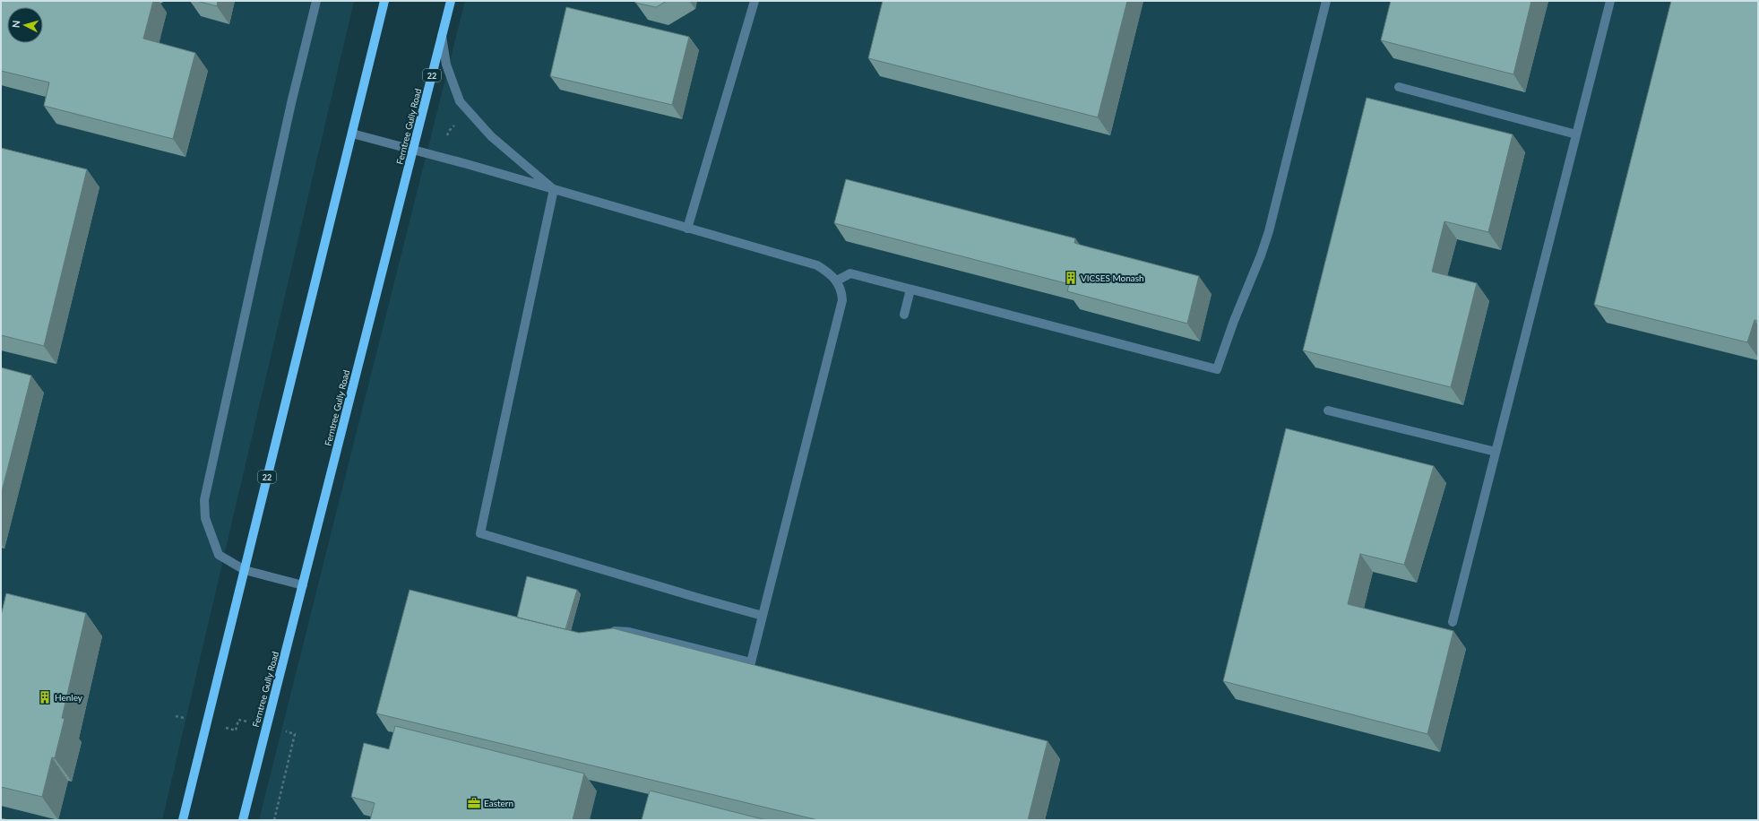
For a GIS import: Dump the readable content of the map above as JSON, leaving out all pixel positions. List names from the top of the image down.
{
  "streets": {
    "main road": ["22", "Ferntree Gully Road"]
  },
  "places": {
    "building": ["VICSES Monash", "Henley"],
    "office": ["Eastern"]
  },
  "north": "left"
}
